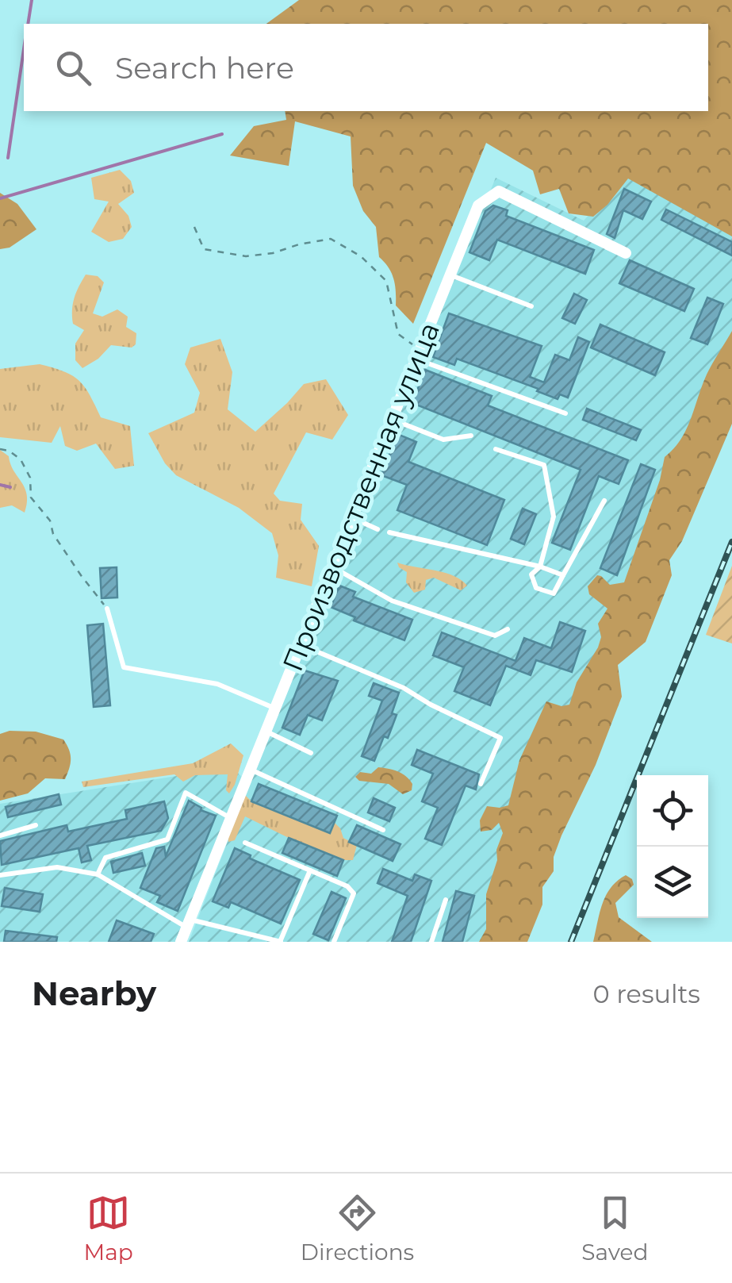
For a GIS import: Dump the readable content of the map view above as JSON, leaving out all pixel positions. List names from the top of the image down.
{
  "streets": {
    "street": ["Производственная улица"]
  },
  "page": {
    "search": "Search here",
    "heading": ["Nearby", "0 results"],
    "nav": ["Map", "Directions", "Saved"]
  }
}
